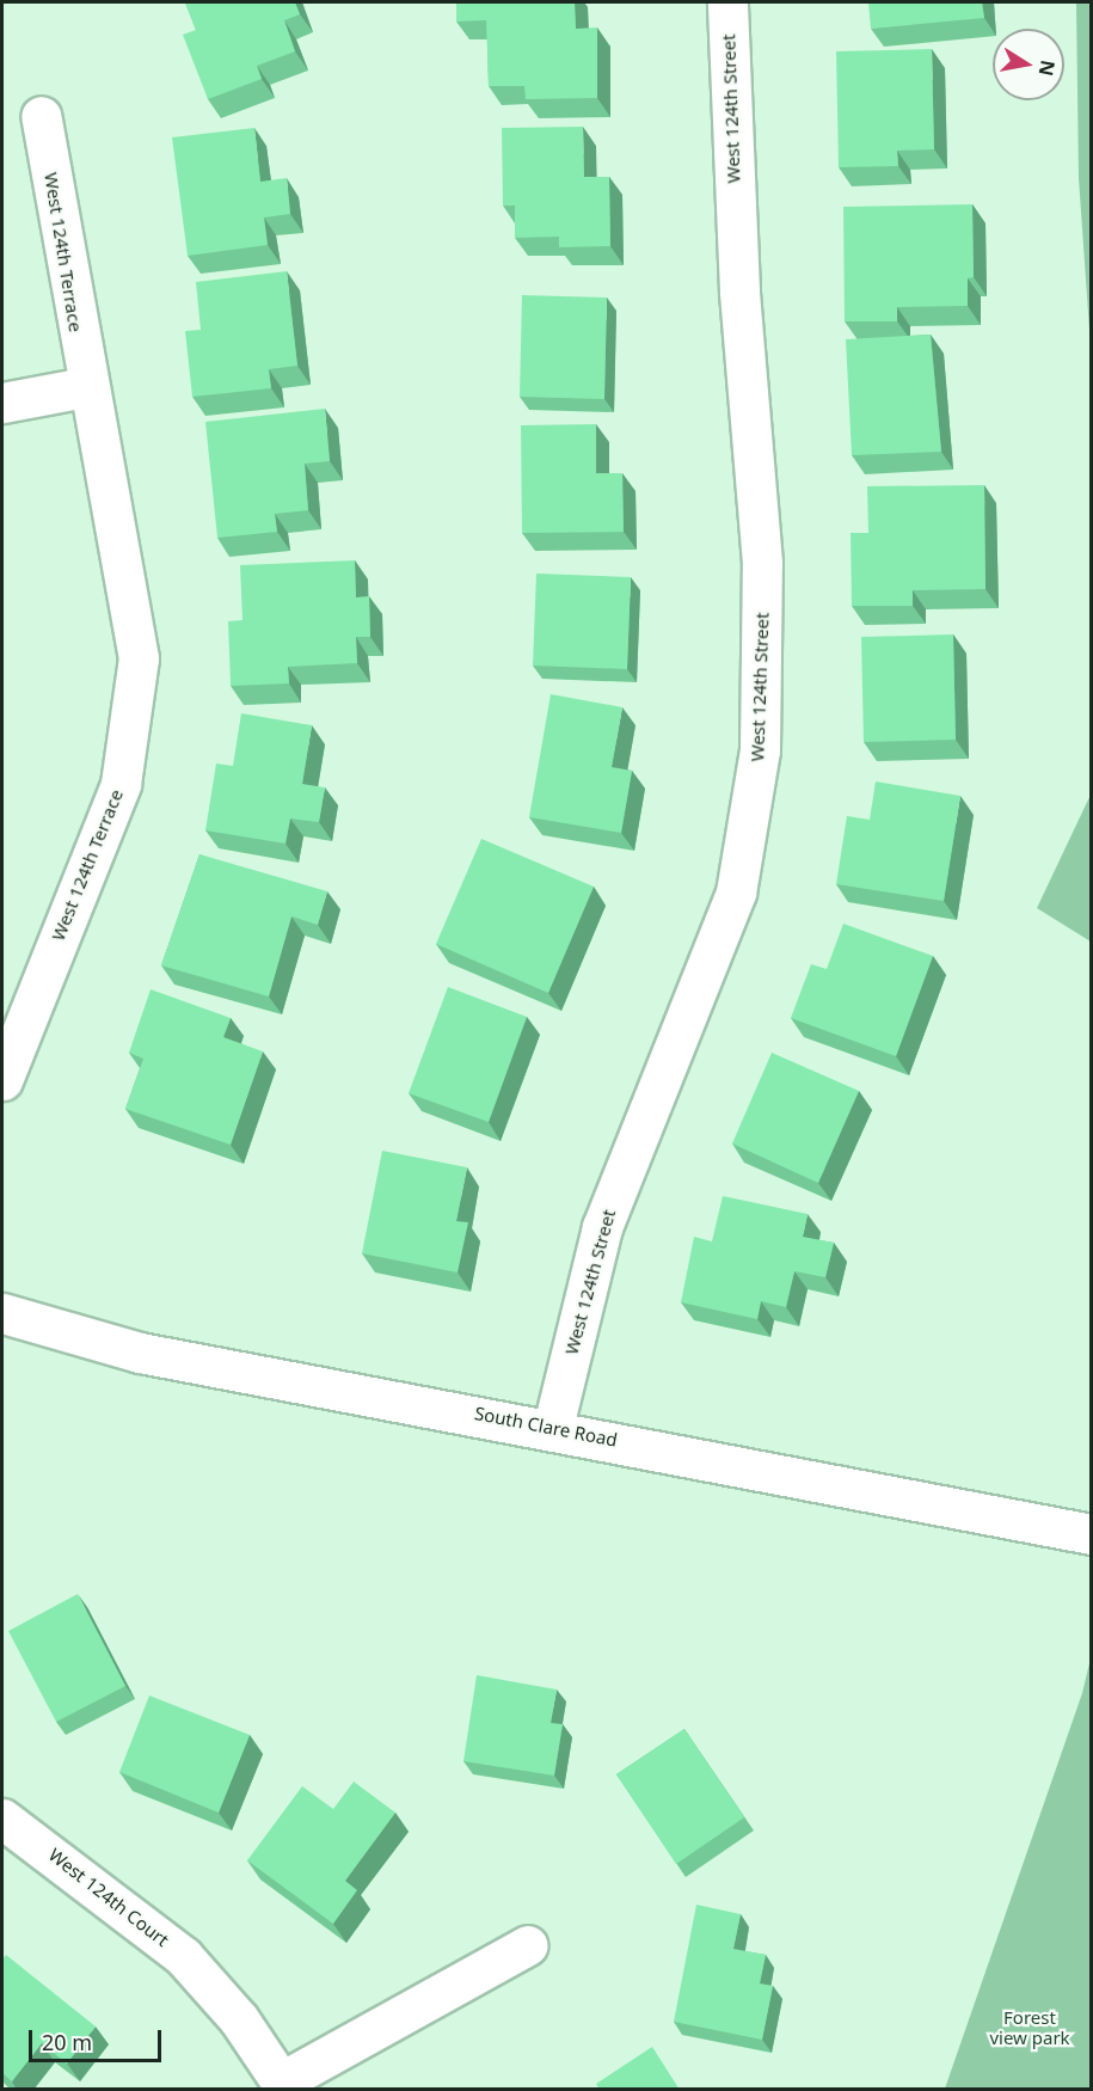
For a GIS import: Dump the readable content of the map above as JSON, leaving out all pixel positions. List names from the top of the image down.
{
  "streets": {
    "street": [
      "West 124th Street",
      "West 124th Terrace",
      "South Clare Road",
      "West 124th Court"
    ]
  },
  "crossings": [
    ["West 124th Street", "South Clare Road"]
  ],
  "parks": ["Forest view park"],
  "scale_bar": "20 m",
  "north": "right"
}
